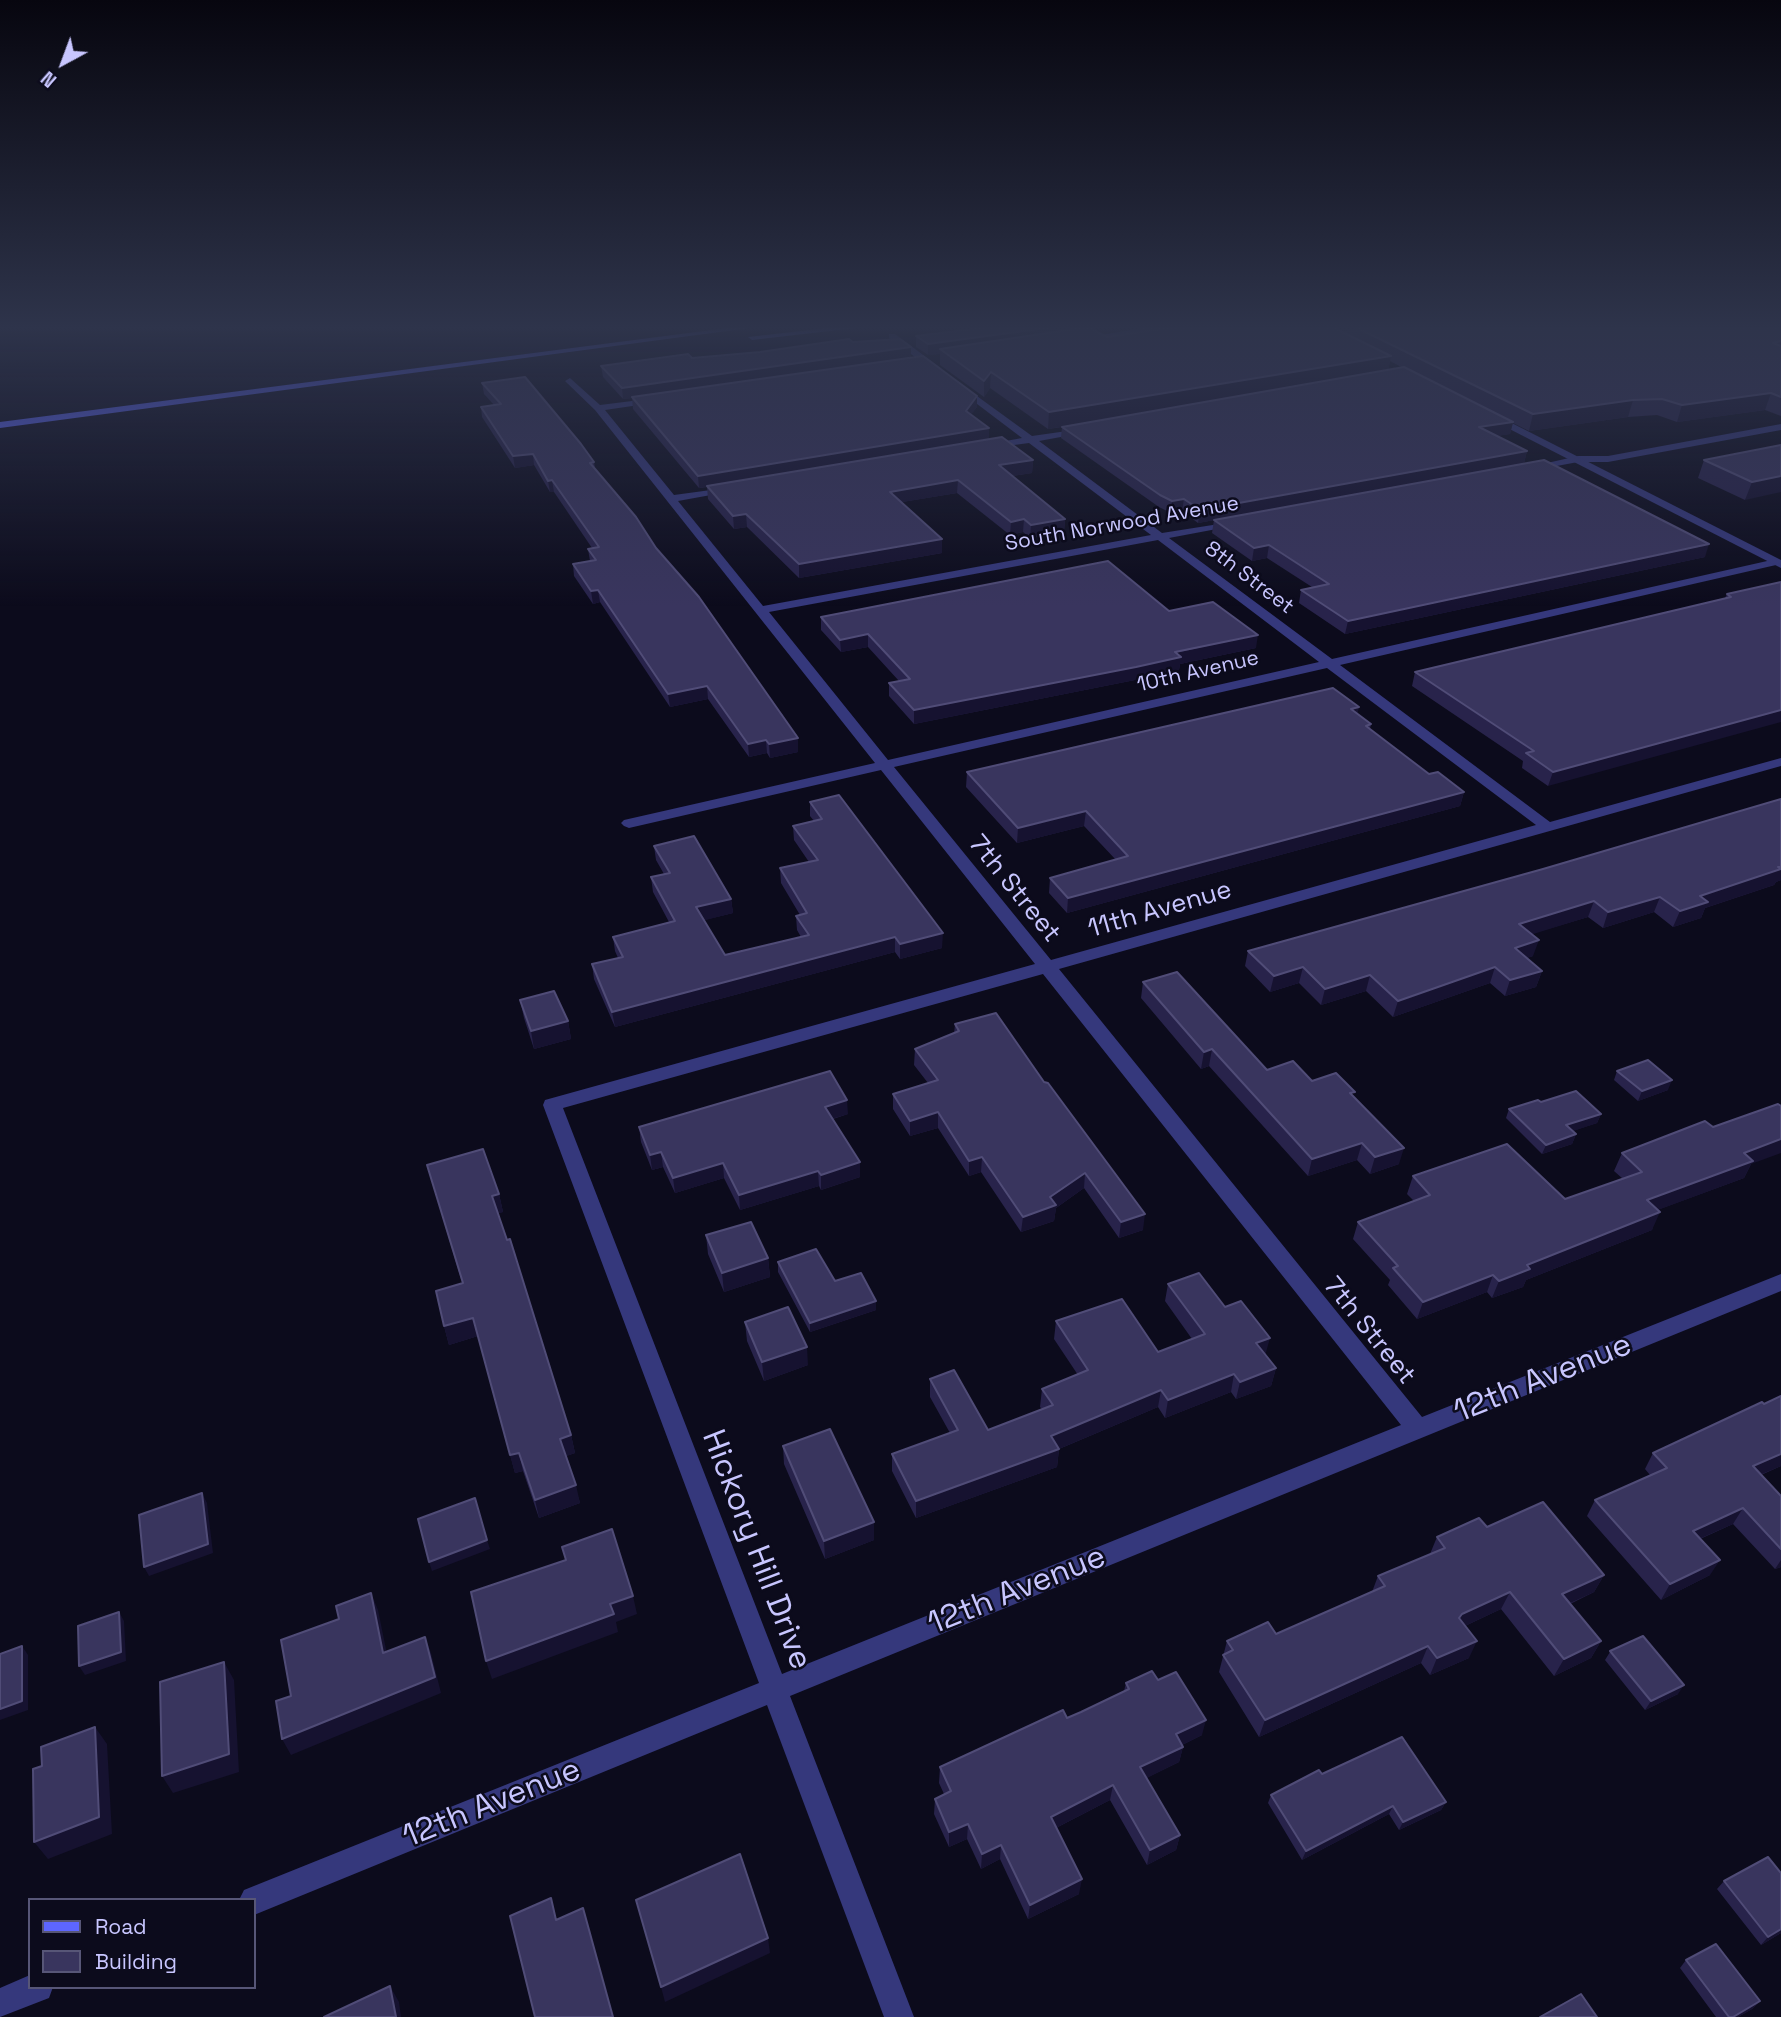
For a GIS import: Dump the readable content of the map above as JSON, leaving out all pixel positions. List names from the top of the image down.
{
  "streets": {
    "street": [
      "South Norwood Avenue",
      "8th Street",
      "10th Avenue",
      "7th Street",
      "11th Avenue",
      "12th Avenue",
      "Hickory Hill Drive"
    ]
  },
  "crossings": [
    ["South Norwood Avenue", "8th Street"],
    ["South Norwood Avenue", "7th Street"],
    ["8th Street", "10th Avenue"],
    ["8th Street", "11th Avenue"],
    ["10th Avenue", "7th Street"],
    ["7th Street", "11th Avenue"],
    ["7th Street", "12th Avenue"],
    ["11th Avenue", "Hickory Hill Drive"],
    ["12th Avenue", "Hickory Hill Drive"]
  ],
  "legend": ["Road", "Building"],
  "north": "bottom left"
}
